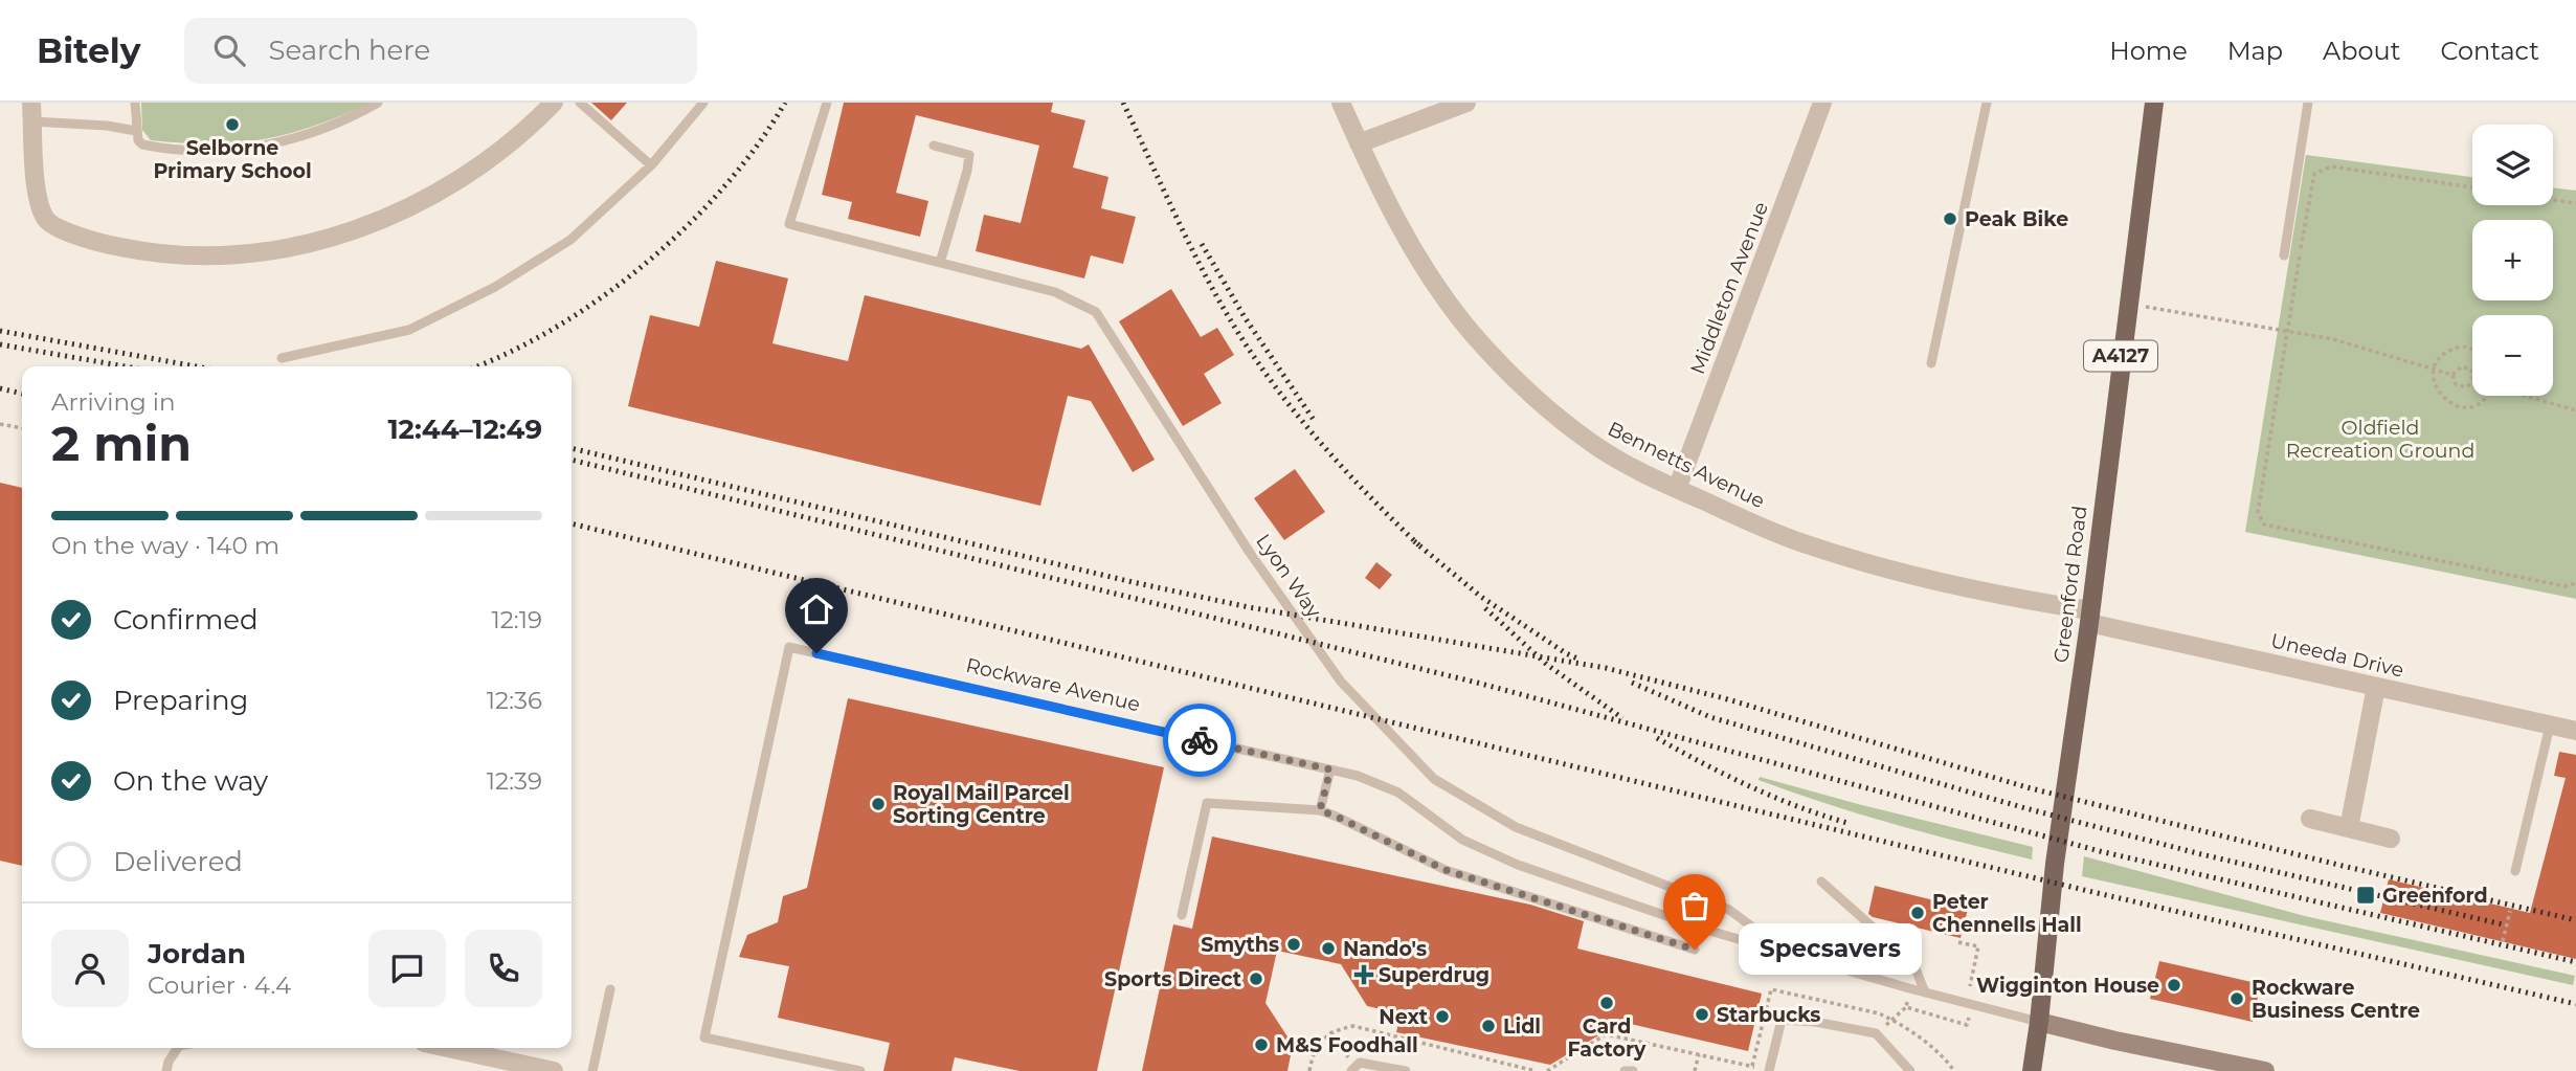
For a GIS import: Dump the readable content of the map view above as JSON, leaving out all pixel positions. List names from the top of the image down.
{
  "streets": {
    "main road": ["A4127", "Greenford Road"],
    "street": [
      "Middleton Avenue",
      "Bennetts Avenue",
      "Uneeda Drive",
      "Rockware Avenue"
    ],
    "lane": ["Lyon Way"]
  },
  "crossings": [
    ["Middleton Avenue", "Bennetts Avenue"],
    ["Bennetts Avenue", "Greenford Road"],
    ["Bennetts Avenue", "Uneeda Drive"],
    ["Lyon Way", "Rockware Avenue"],
    ["Greenford Road", "Uneeda Drive"],
    ["Greenford Road", "Rockware Avenue"]
  ],
  "parks": ["Oldfield Recreation Ground"],
  "places": {
    "other": [
      "Selborne Primary School",
      "Peak Bike",
      "Royal Mail Parcel Sorting Centre",
      "Peter Chennells Hall",
      "Smyths",
      "Nando's",
      "Specsavers",
      "Sports Direct",
      "Wigginton House",
      "Rockware Business Centre",
      "Card Factory",
      "Starbucks",
      "Next",
      "Lidl",
      "M&S Foodhall"
    ],
    "transit": ["Greenford"],
    "health": ["Superdrug"]
  },
  "page": {
    "header": "Bitely",
    "search": "Search here",
    "nav": [
      "Home",
      "Map",
      "About",
      "Contact"
    ],
    "map_buttons": ["+", "−"],
    "heading": ["2 min", "Arriving in", "12:44–12:49"],
    "panel": ["Jordan", "Courier · 4.4"],
    "bar": "On the way · 140 m",
    "list": [
      ["Confirmed", "12:19"],
      ["Preparing", "12:36"],
      ["On the way", "12:39"],
      "Delivered"
    ],
    "bubble": "Specsavers"
  }
}
